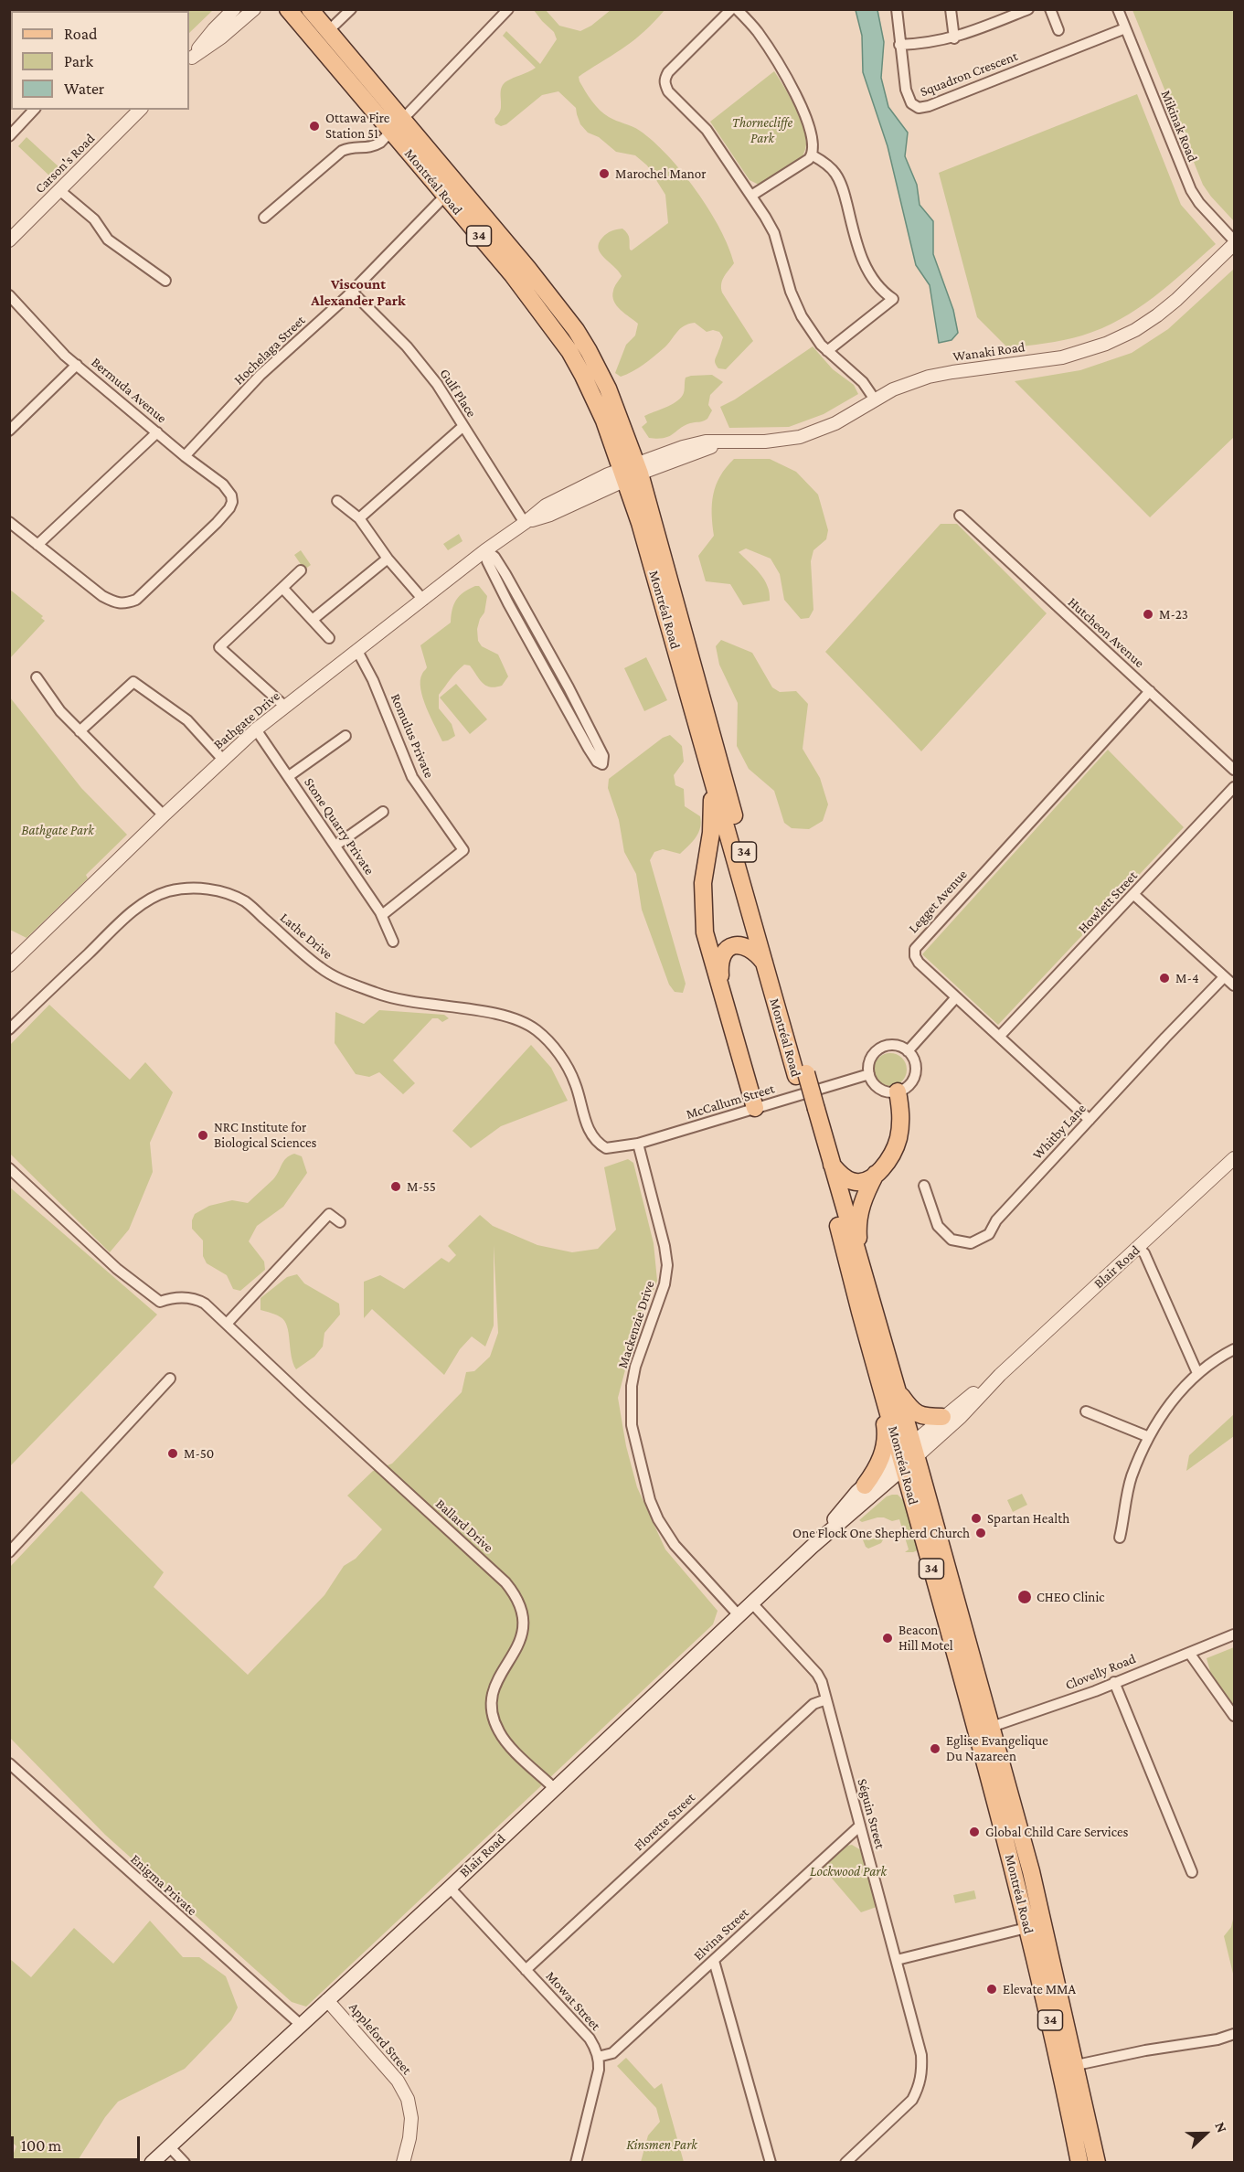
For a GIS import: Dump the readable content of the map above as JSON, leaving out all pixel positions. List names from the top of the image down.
{
  "streets": {
    "main road": ["Montréal Road", "34", "Blair Road"],
    "street": [
      "Squadron Crescent",
      "Mikinak Road",
      "Carson's Road",
      "Hochelaga Street",
      "Wanaki Road",
      "Bermuda Avenue",
      "Gulf Place",
      "Hutcheon Avenue",
      "Bathgate Drive",
      "Romulus Private",
      "Stone Quarry Private",
      "Legget Avenue",
      "Howlett Street",
      "Lathe Drive",
      "McCallum Street",
      "Whitby Lane",
      "Mackenzie Drive",
      "Ballard Drive",
      "Clovelly Road",
      "Séguin Street",
      "Florette Street",
      "Enigma Private",
      "Elvina Street",
      "Mowat Street",
      "Appleford Street"
    ]
  },
  "crossings": [
    ["Squadron Crescent", "Mikinak Road"],
    ["Mikinak Road", "Wanaki Road"],
    ["Montréal Road", "Hochelaga Street"],
    ["Montréal Road", "Wanaki Road"],
    ["Montréal Road", "Bathgate Drive"],
    ["Montréal Road", "Blair Road"],
    ["Montréal Road", "Clovelly Road"],
    ["Hochelaga Street", "Bermuda Avenue"],
    ["Hochelaga Street", "Gulf Place"],
    ["Wanaki Road", "Bathgate Drive"],
    ["Gulf Place", "Bathgate Drive"],
    ["Hutcheon Avenue", "Legget Avenue"],
    ["Bathgate Drive", "Romulus Private"],
    ["Bathgate Drive", "Stone Quarry Private"],
    ["Romulus Private", "Stone Quarry Private"],
    ["Legget Avenue", "Howlett Street"],
    ["Legget Avenue", "Whitby Lane"],
    ["Lathe Drive", "McCallum Street"],
    ["McCallum Street", "Mackenzie Drive"],
    ["Blair Road", "Mackenzie Drive"],
    ["Blair Road", "Ballard Drive"],
    ["Blair Road", "Séguin Street"],
    ["Blair Road", "Enigma Private"],
    ["Blair Road", "Mowat Street"],
    ["Blair Road", "Appleford Street"],
    ["Séguin Street", "Florette Street"],
    ["Séguin Street", "Elvina Street"],
    ["Florette Street", "Mowat Street"],
    ["Elvina Street", "Mowat Street"]
  ],
  "districts": ["Viscount Alexander Park"],
  "parks": [
    "Thornecliffe Park",
    "Bathgate Park",
    "Lockwood Park",
    "Kinsmen Park"
  ],
  "places": [
    "Ottawa Fire Station 51",
    "Marochel Manor",
    "M-23",
    "M-4",
    "NRC Institute for Biological Sciences",
    "M-55",
    "M-50",
    "Spartan Health",
    "One Flock One Shepherd Church",
    "CHEO Clinic",
    "Beacon Hill Motel",
    "Eglise Evangelique Du Nazareen",
    "Global Child Care Services",
    "Elevate MMA"
  ],
  "legend": ["Road", "Park", "Water"],
  "scale_bar": "100 m",
  "north": "right"
}
